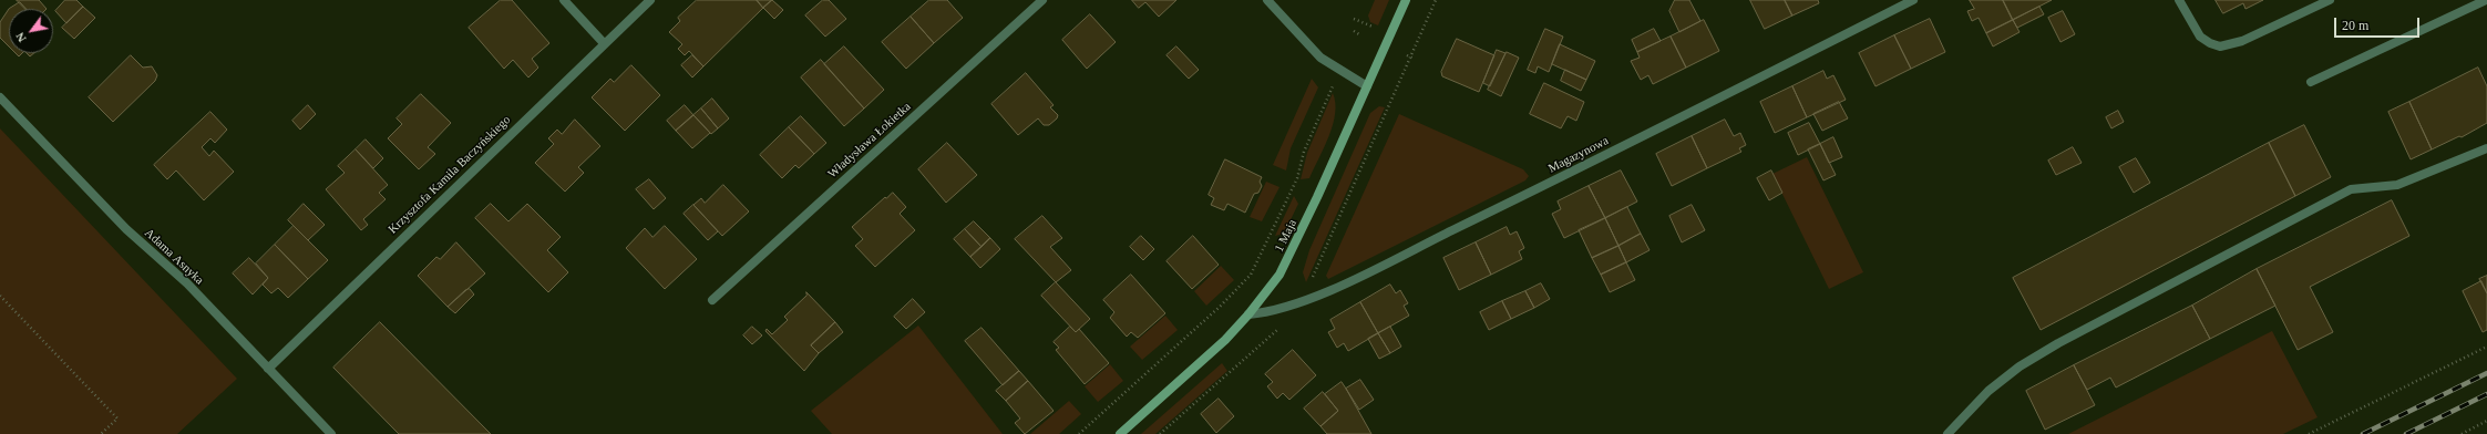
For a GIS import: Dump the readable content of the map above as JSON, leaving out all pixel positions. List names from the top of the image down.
{
  "streets": {
    "street": [
      "Władysława Łokietka",
      "Magazynowa",
      "Krzysztofa Kamila Baczyńskiego",
      "1 Maja",
      "Adama Asnyka"
    ]
  },
  "crossings": [
    ["Magazynowa", "1 Maja"],
    ["Krzysztofa Kamila Baczyńskiego", "Adama Asnyka"]
  ],
  "scale_bar": "20 m",
  "north": "bottom left"
}
